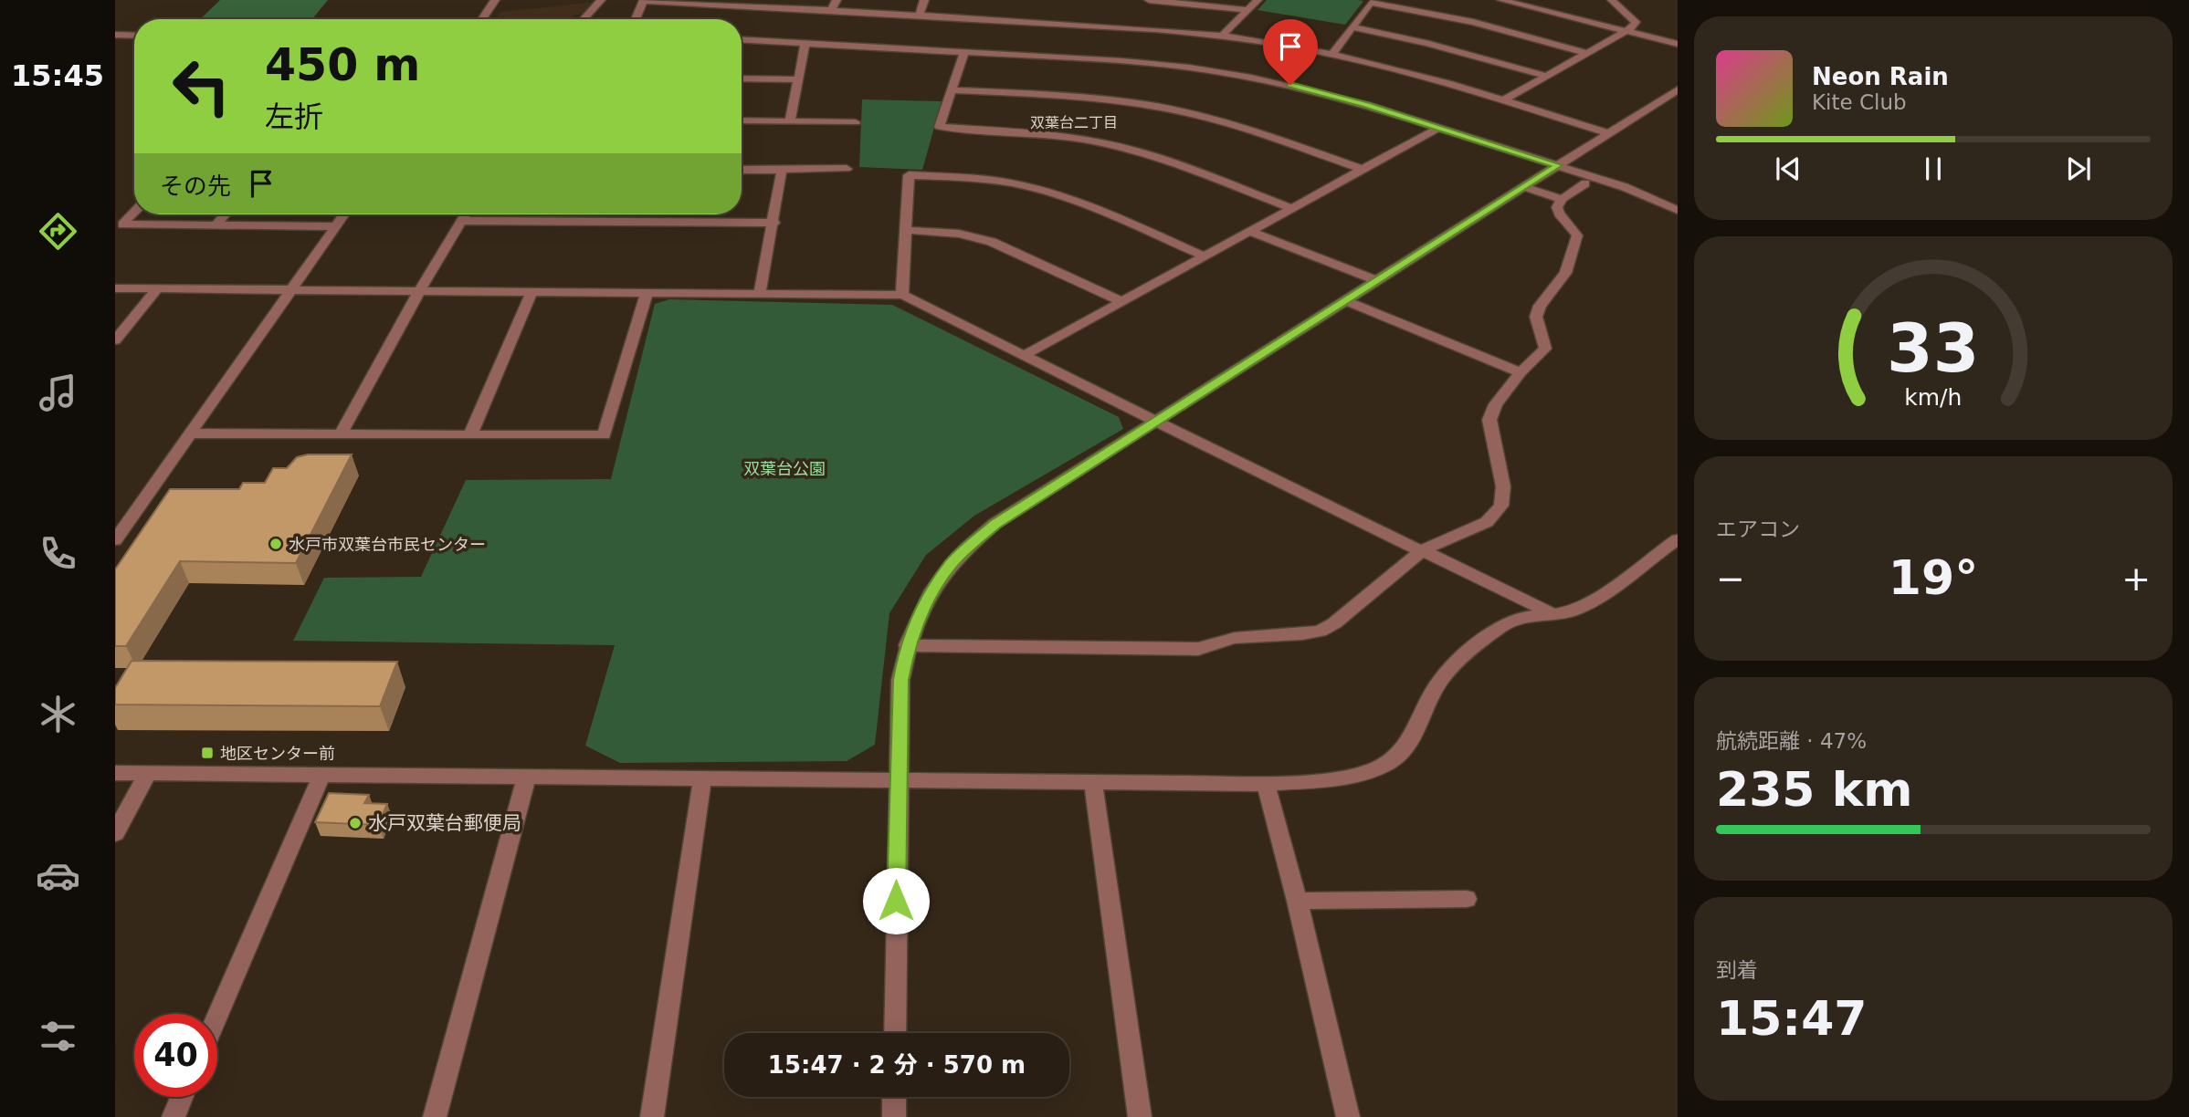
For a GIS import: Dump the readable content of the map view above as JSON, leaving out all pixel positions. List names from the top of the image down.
{
  "districts": ["双葉台二丁目"],
  "parks": ["双葉台公園"],
  "places": {
    "other": ["水戸市双葉台市民センター", "水戸双葉台郵便局"],
    "transit": ["地区センター前"]
  },
  "page": {
    "tabs": "15:45",
    "turn": ["450 m", "左折"],
    "song": ["Neon Rain", "Kite Club"],
    "then": "その先",
    "tile": [
      "エアコン",
      ["航続距離 · 47%", "235 km"],
      ["到着", "15:47"]
    ],
    "heat": ["−", "19°", "+"],
    "limit": "40",
    "trip": "15:47 · 2 分 · 570 m",
    "gauge": ["33", "km/h"]
  }
}
